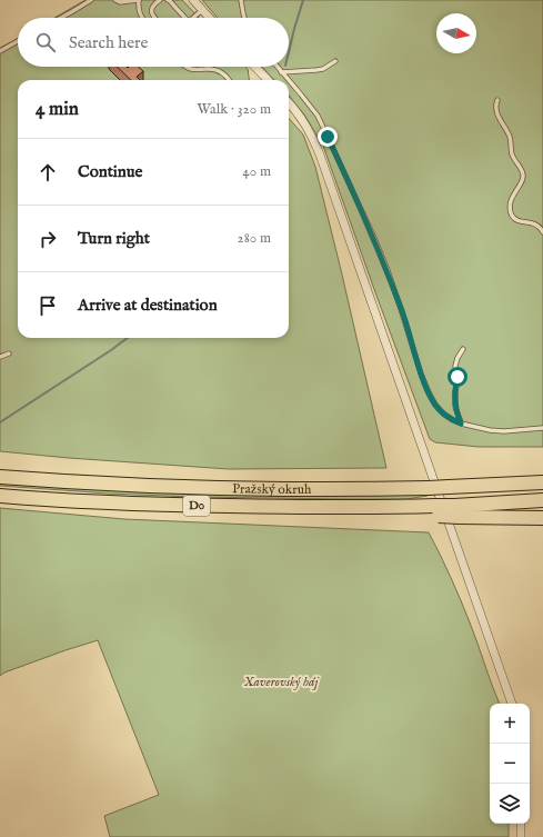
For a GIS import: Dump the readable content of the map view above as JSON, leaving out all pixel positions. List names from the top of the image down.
{
  "streets": {
    "highway": ["Pražský okruh", "D0"]
  },
  "parks": ["Xaverovský háj"],
  "north": "right",
  "page": {
    "search": "Search here",
    "heading": ["4 min", "Walk · 320 m"],
    "list": [
      ["Continue", "40 m"],
      ["Turn right", "280 m"],
      "Arrive at destination"
    ],
    "map_buttons": ["+", "−"]
  }
}
